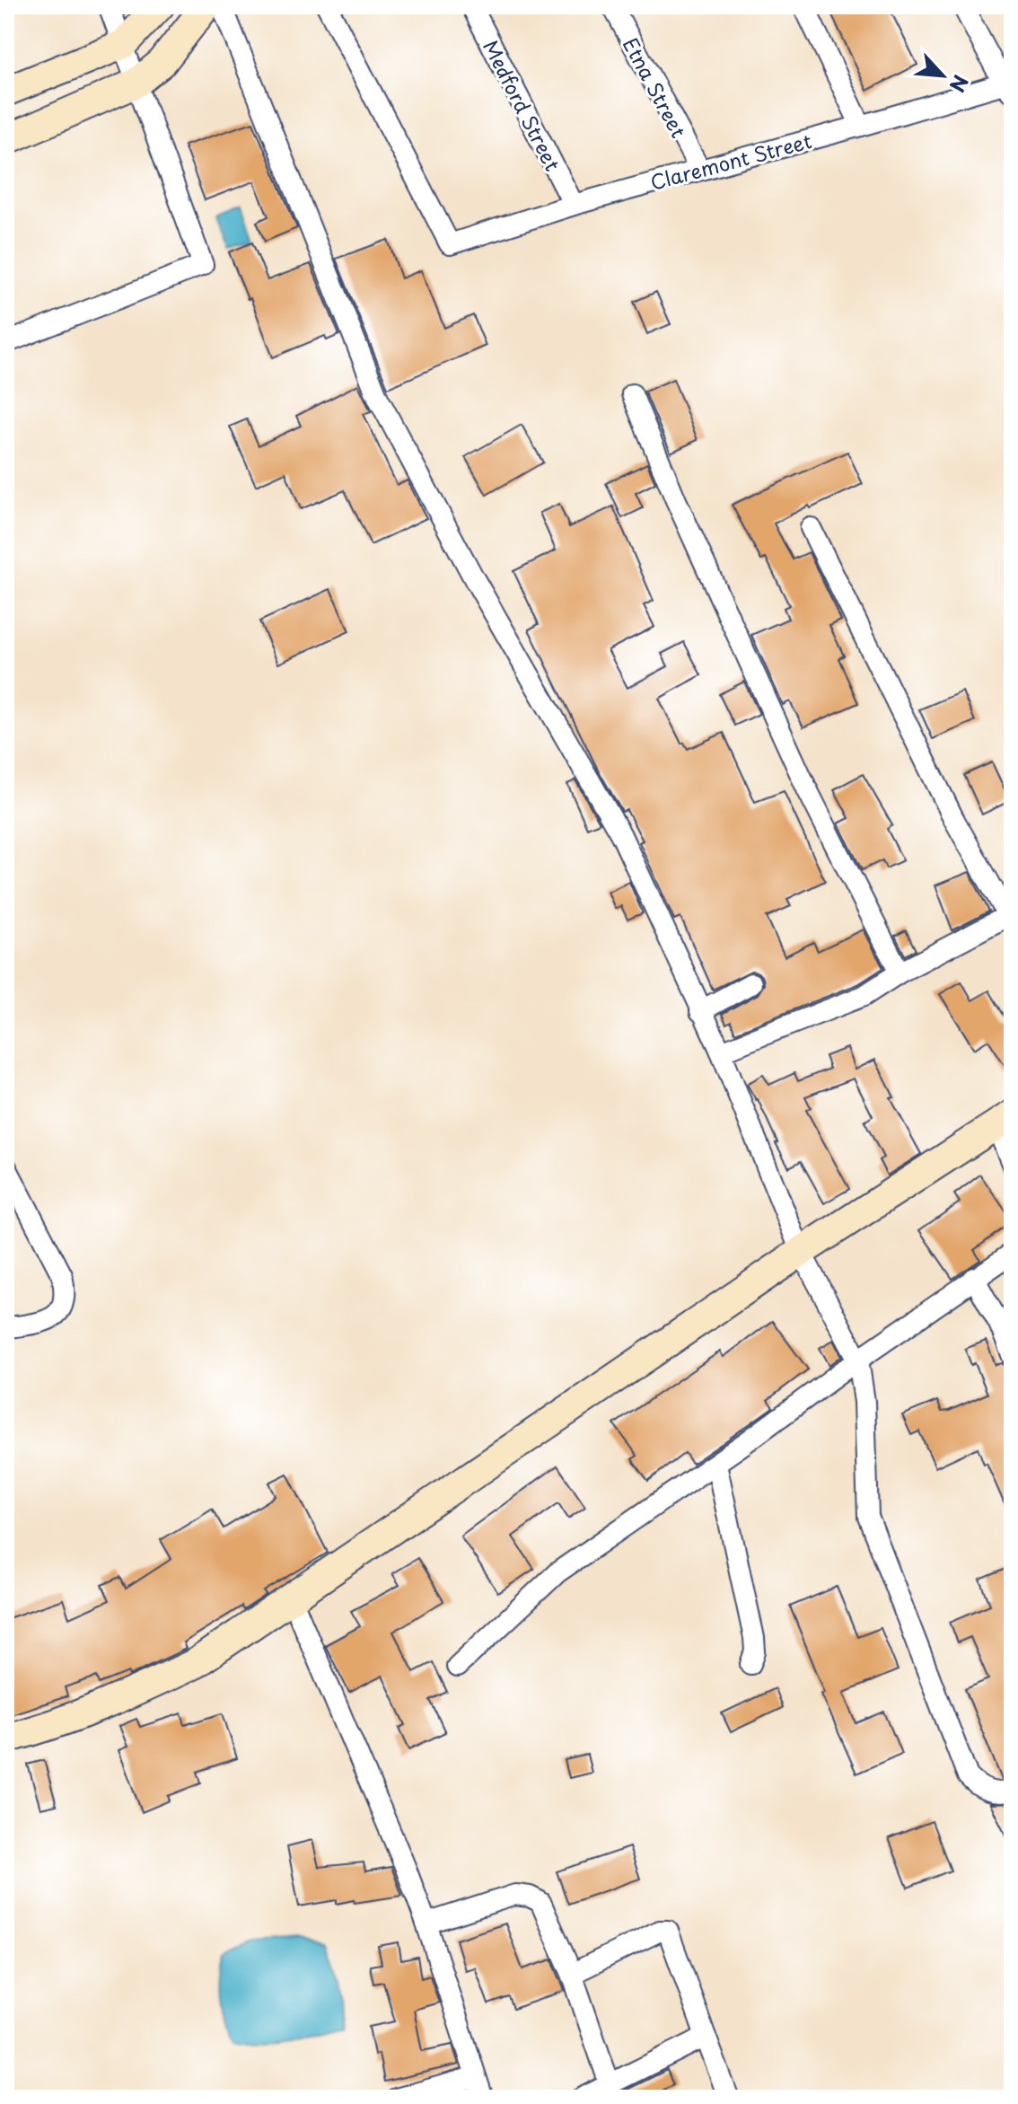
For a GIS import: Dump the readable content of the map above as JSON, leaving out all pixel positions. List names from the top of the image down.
{
  "streets": {
    "street": ["Etna Street", "Medford Street", "Claremont Street"]
  },
  "crossings": [
    ["Etna Street", "Claremont Street"],
    ["Medford Street", "Claremont Street"]
  ],
  "north": "bottom right"
}
